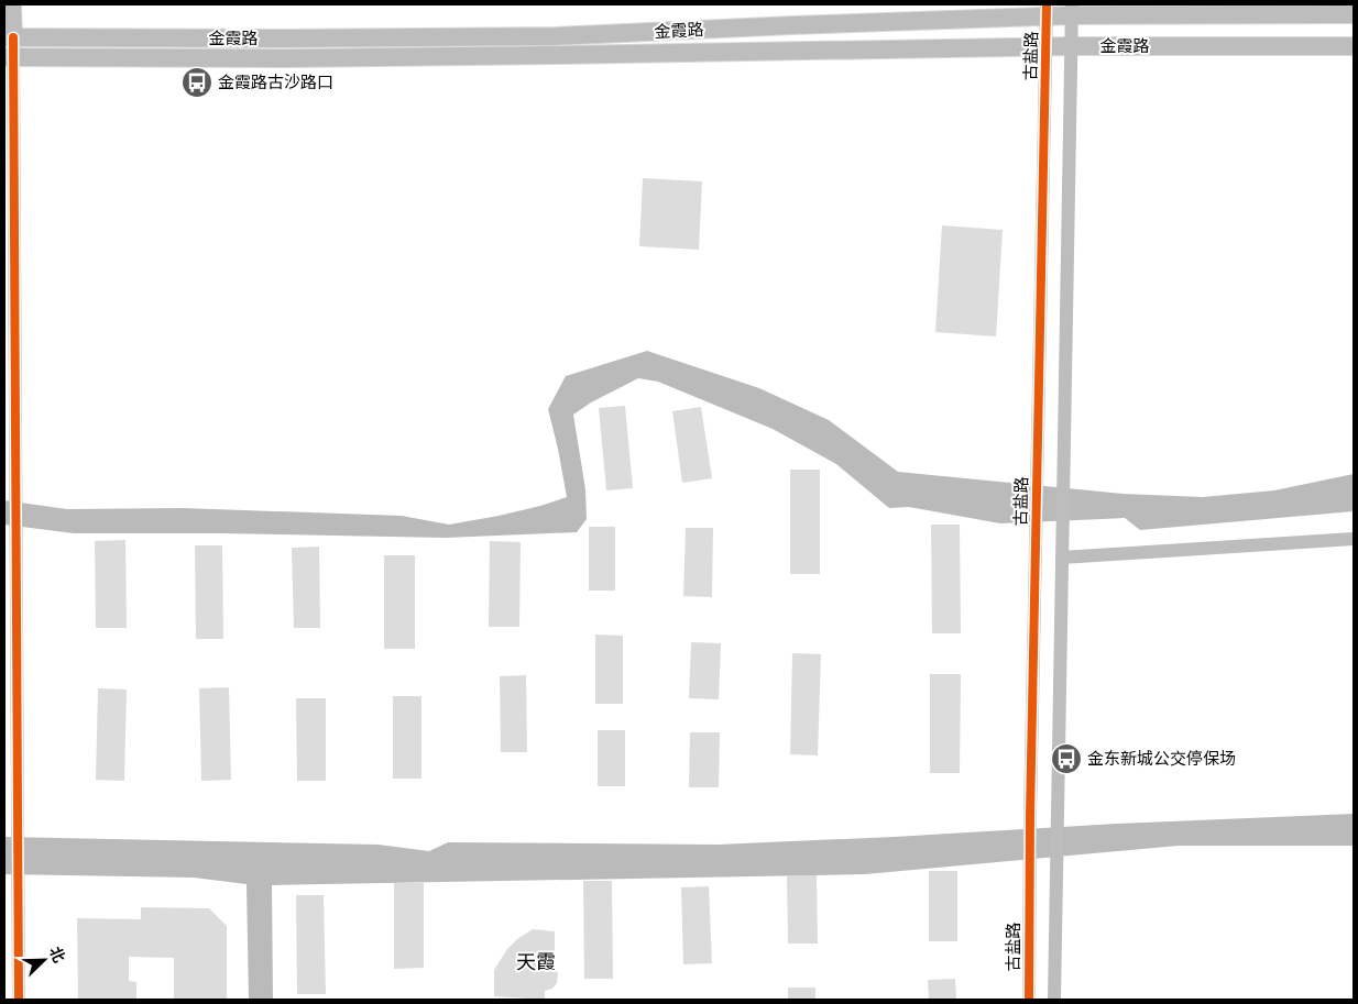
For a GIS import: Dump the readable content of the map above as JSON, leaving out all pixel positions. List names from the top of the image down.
{
  "streets": {
    "main road": ["金霞路"],
    "street": ["古盐路"]
  },
  "crossings": [
    ["金霞路", "古盐路"]
  ],
  "districts": ["天霞"],
  "places": {
    "bus stop": ["金霞路古沙路口", "金东新城公交停保场"]
  },
  "north": "top right"
}
